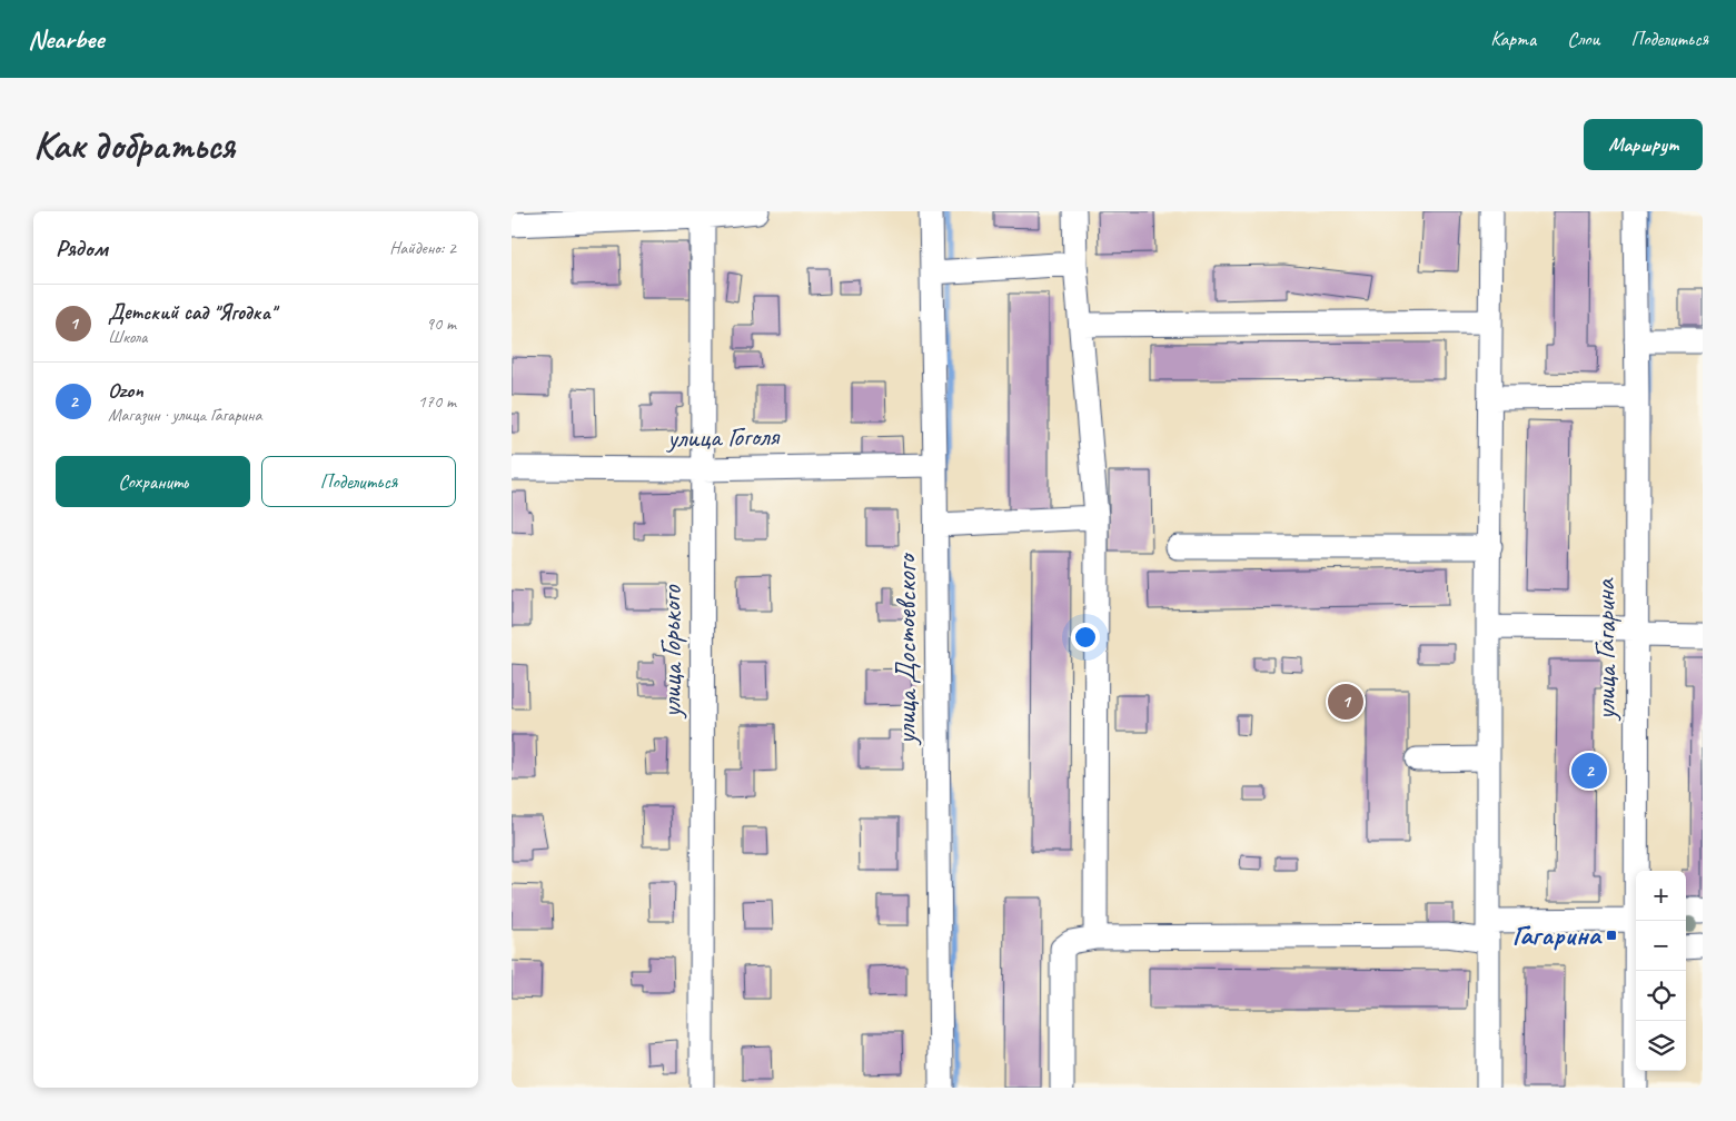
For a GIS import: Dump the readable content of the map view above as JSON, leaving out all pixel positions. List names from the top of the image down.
{
  "streets": {
    "street": [
      "улица Гоголя",
      "улица Достоевского",
      "улица Гагарина",
      "улица Горького"
    ]
  },
  "crossings": [
    ["улица Гоголя", "улица Достоевского"],
    ["улица Гоголя", "улица Горького"]
  ],
  "places": {
    "transit": ["Гагарина"]
  },
  "page": {
    "header": "Nearbee",
    "nav": ["Карта", "Слои", "Поделиться"],
    "buttons": [
      "Маршрут",
      ["Сохранить", "Поделиться"]
    ],
    "title": "Как добраться",
    "heading": ["Рядом", "Найдено: 2"],
    "list": [
      {
        "mark": "1",
        "name": "Детский сад \"Ягодка\"",
        "note": "Школа",
        "value": "90 m"
      },
      {
        "mark": "2",
        "name": "Ozon",
        "note": "Магазин · улица Гагарина",
        "value": "170 m"
      }
    ],
    "pins": ["1", "2"],
    "map_buttons": ["+", "−"]
  }
}
